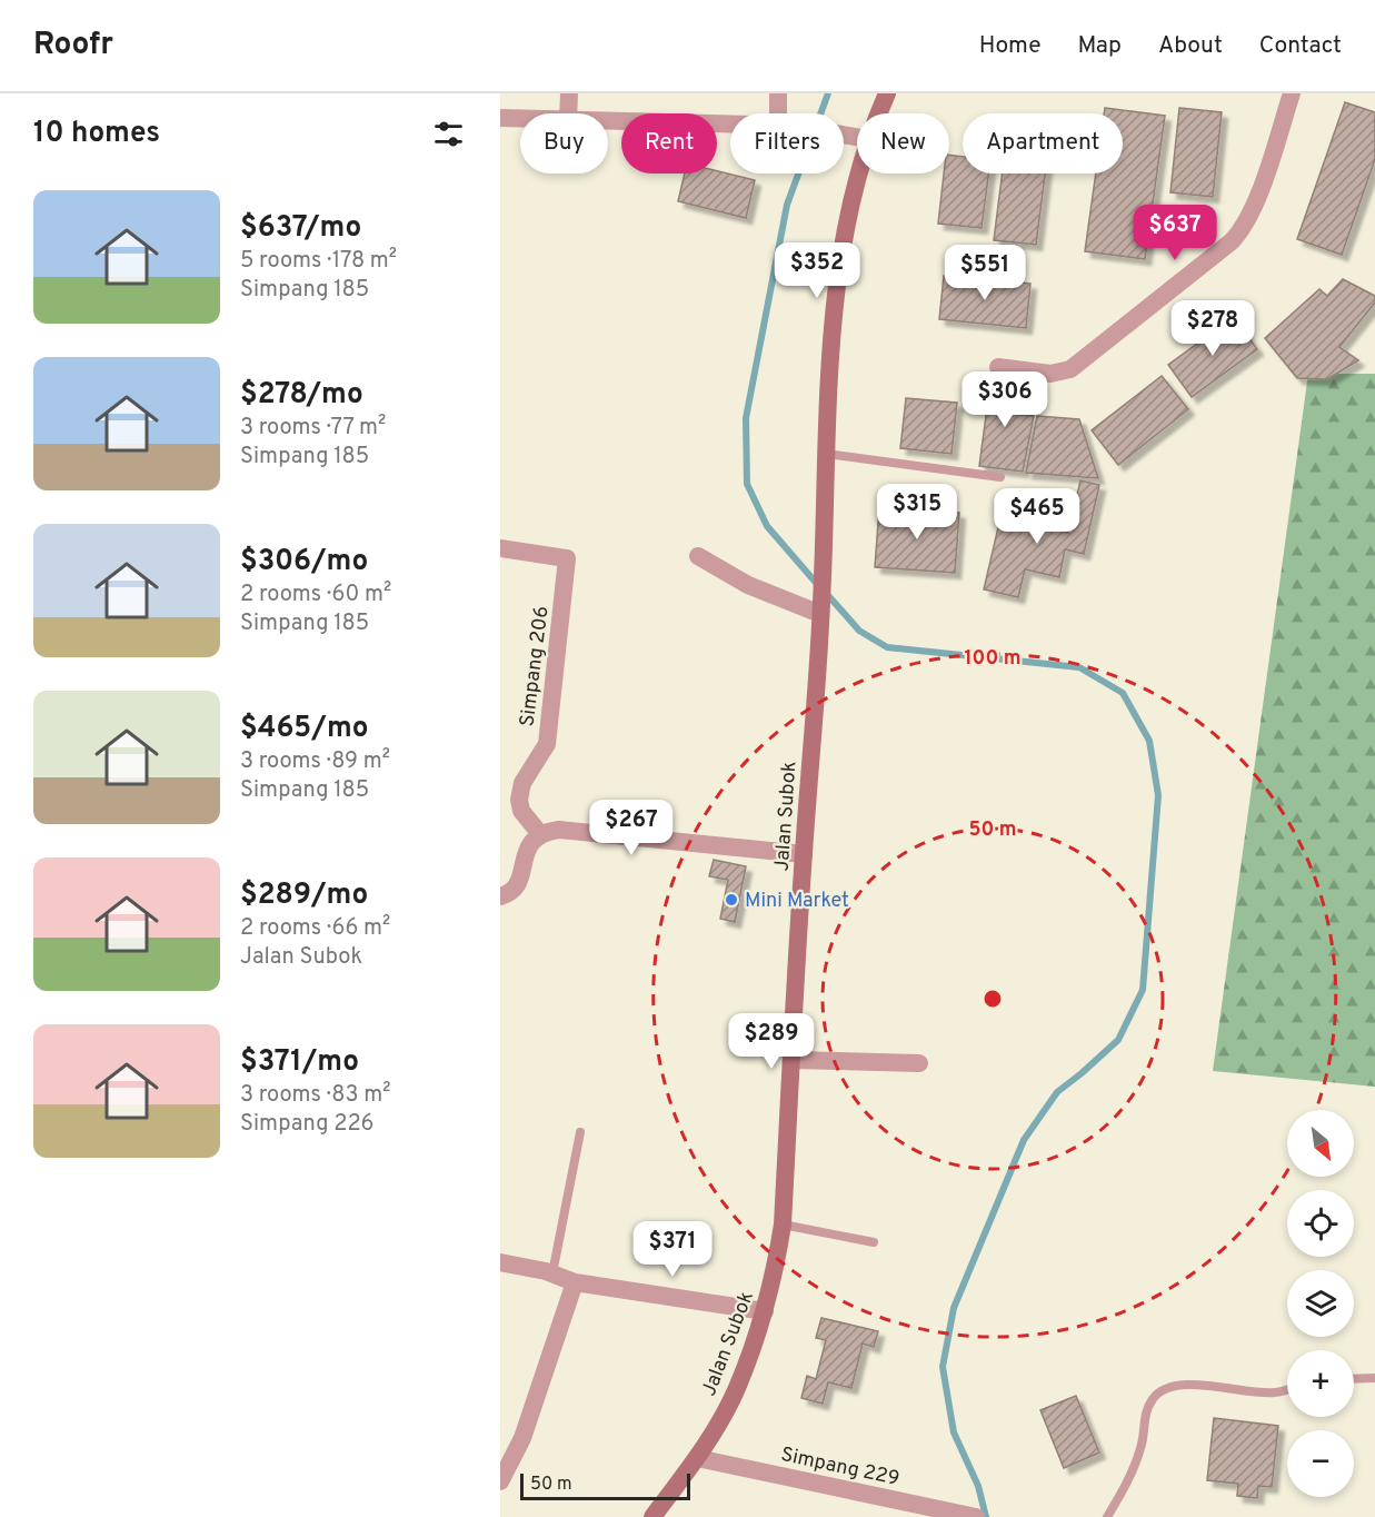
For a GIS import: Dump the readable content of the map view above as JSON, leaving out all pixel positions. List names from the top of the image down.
{
  "streets": {
    "main road": ["Jalan Subok"],
    "street": ["Simpang 206", "Simpang 229"]
  },
  "crossings": [
    ["Jalan Subok", "Simpang 229"]
  ],
  "places": ["Mini Market"],
  "scale_bar": "50 m",
  "north": "bottom right",
  "page": {
    "header": "Roofr",
    "nav": [
      "Home",
      "Map",
      "About",
      "Contact"
    ],
    "heading": "10 homes",
    "chip": [
      "Buy",
      "Rent",
      "Filters",
      "New",
      "Apartment"
    ],
    "list": [
      {
        "name": "$637/mo",
        "note": "5 rooms · 178 m² · Simpang 185"
      },
      {
        "name": "$278/mo",
        "note": "3 rooms · 77 m² · Simpang 185"
      },
      {
        "name": "$306/mo",
        "note": "2 rooms · 60 m² · Simpang 185"
      },
      {
        "name": "$465/mo",
        "note": "3 rooms · 89 m² · Simpang 185"
      },
      {
        "name": "$289/mo",
        "note": "2 rooms · 66 m² · Jalan Subok"
      },
      {
        "name": "$371/mo",
        "note": "3 rooms · 83 m² · Simpang 226"
      }
    ],
    "price": [
      "$637",
      "$352",
      "$551",
      "$278",
      "$306",
      "$315",
      "$465",
      "$267",
      "$289",
      "$371"
    ],
    "map_buttons": ["+", "−"],
    "scale": "50 m"
  },
  "rings": ["100 m", "50 m"]
}
